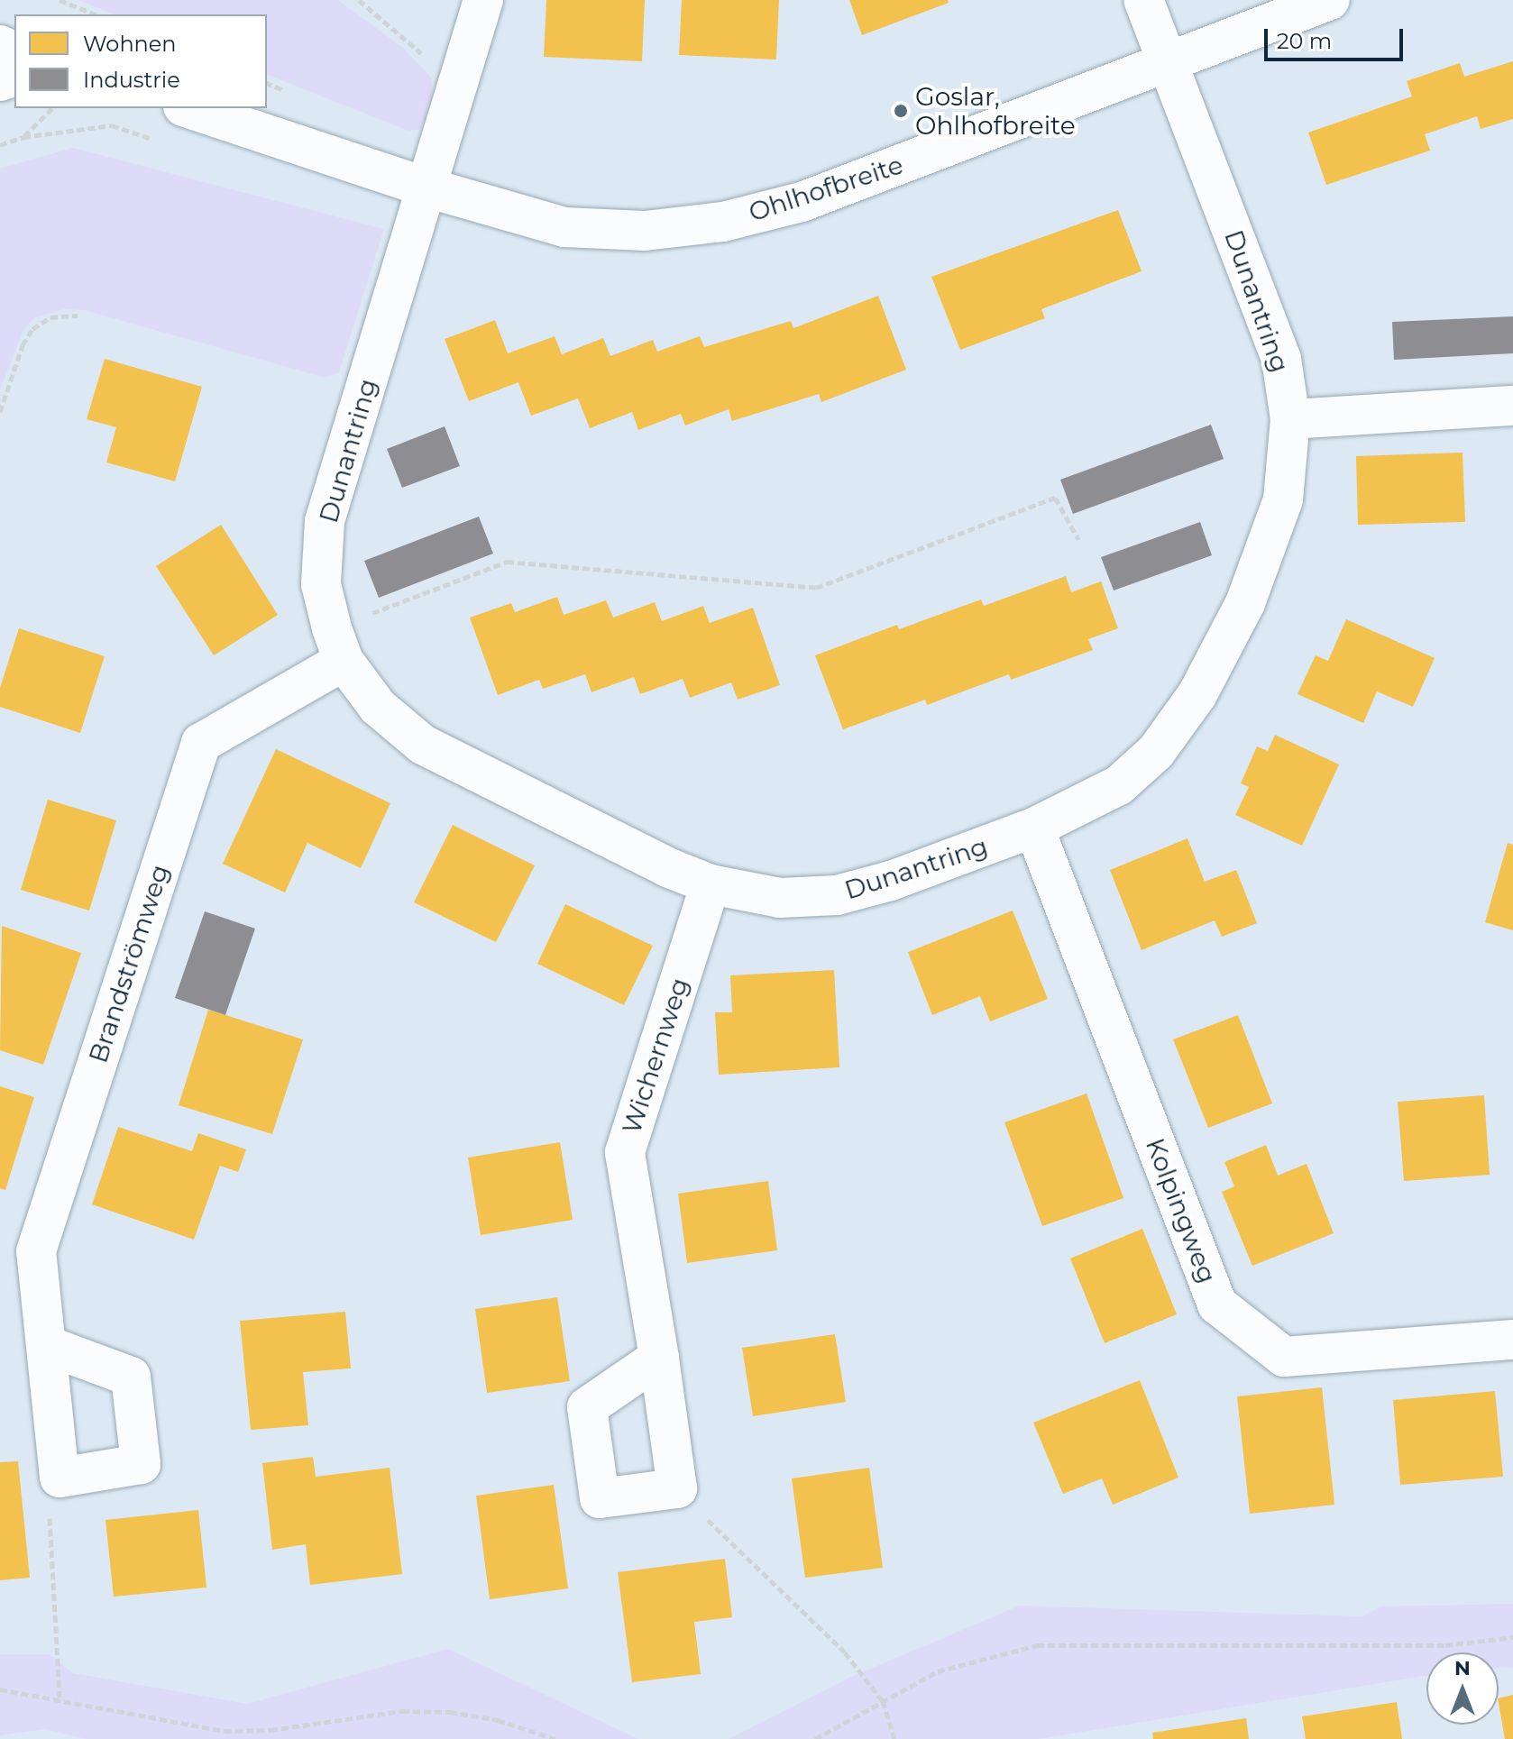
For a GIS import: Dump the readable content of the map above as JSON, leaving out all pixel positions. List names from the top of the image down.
{
  "streets": {
    "street": [
      "Ohlhofbreite",
      "Dunantring",
      "Brandströmweg",
      "Wichernweg",
      "Kolpingweg"
    ]
  },
  "crossings": [
    ["Ohlhofbreite", "Dunantring"],
    ["Dunantring", "Brandströmweg"],
    ["Dunantring", "Wichernweg"],
    ["Dunantring", "Kolpingweg"]
  ],
  "places": ["Goslar, Ohlhofbreite"],
  "legend": ["Wohnen", "Industrie"],
  "scale_bar": "20 m",
  "north": "top"
}
